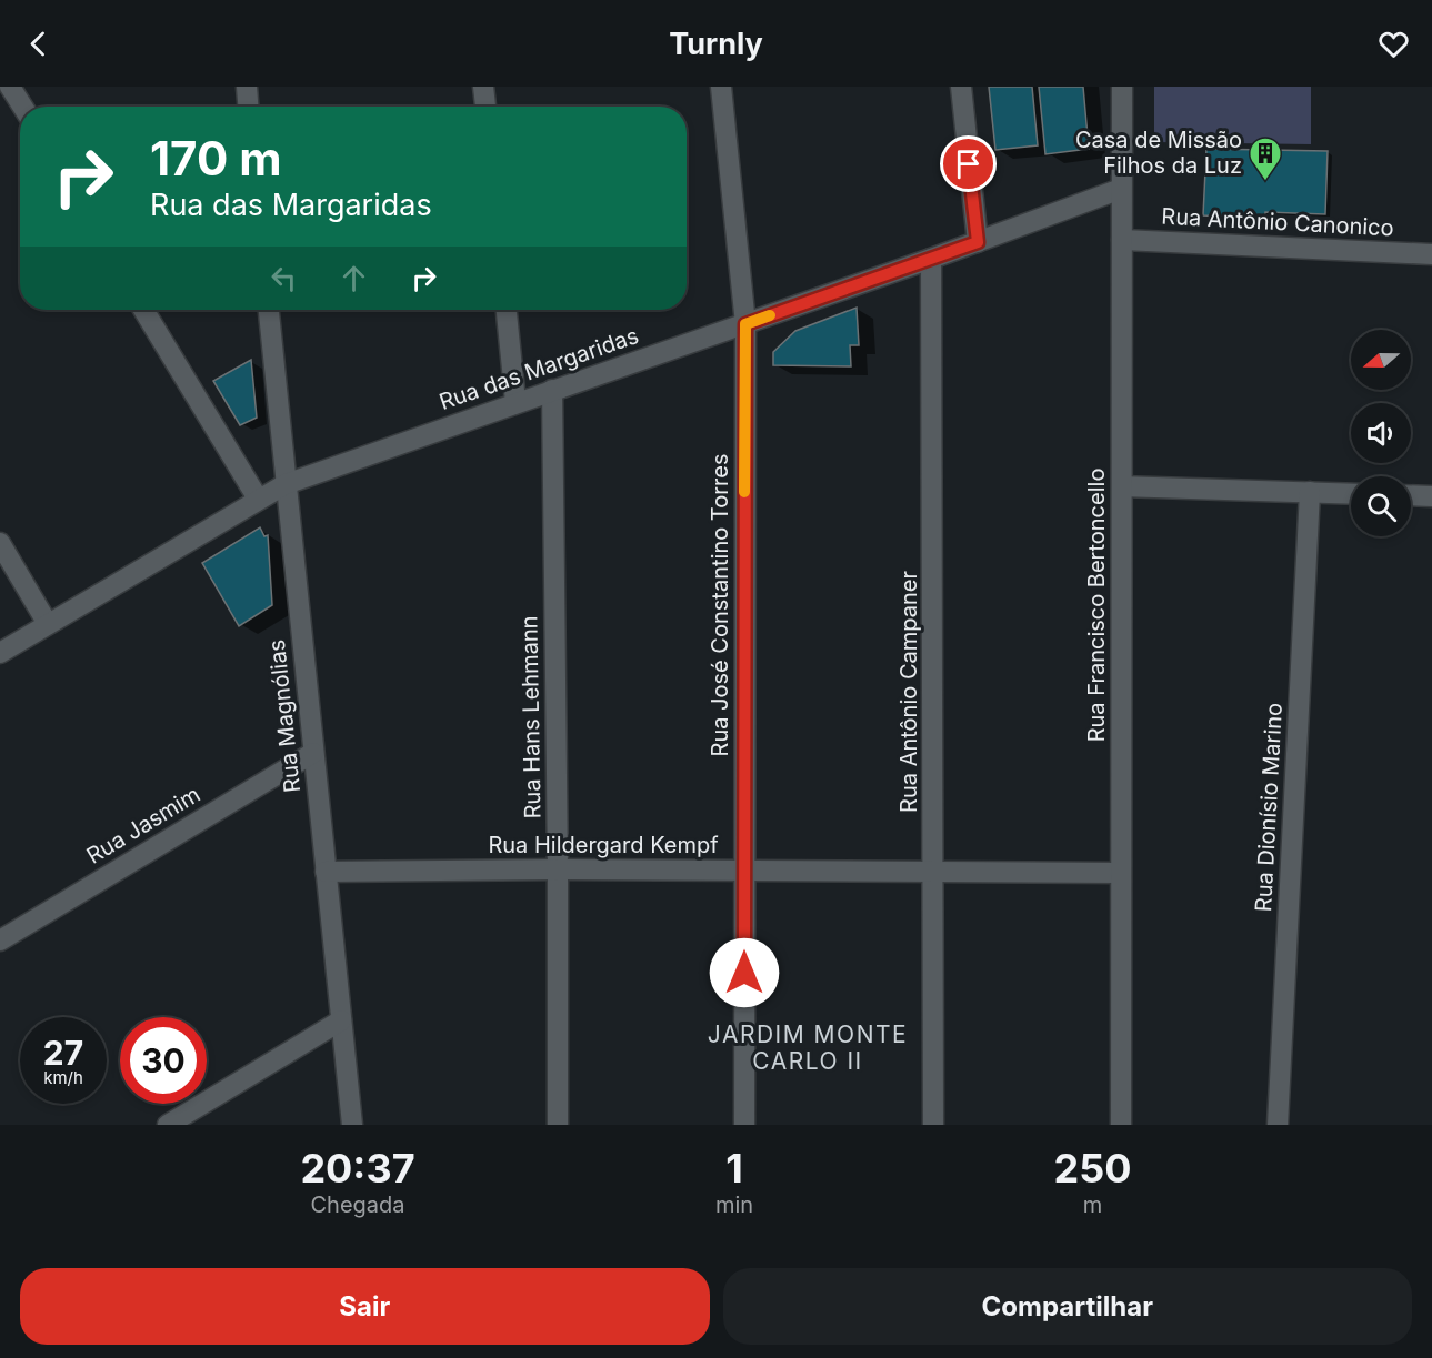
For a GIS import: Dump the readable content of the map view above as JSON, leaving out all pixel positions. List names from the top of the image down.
{
  "streets": {
    "street": [
      "Rua Antônio Canonico",
      "Rua das Margaridas",
      "Rua José Constantino Torres",
      "Rua Francisco Bertoncello",
      "Rua Antônio Campaner",
      "Rua Magnólias",
      "Rua Hans Lehmann",
      "Rua Dionísio Marino",
      "Rua Jasmim",
      "Rua Hildergard Kempf"
    ]
  },
  "crossings": [
    ["Rua Antônio Canonico", "Rua Francisco Bertoncello"],
    ["Rua das Margaridas", "Rua José Constantino Torres"],
    ["Rua das Margaridas", "Rua Francisco Bertoncello"],
    ["Rua das Margaridas", "Rua Antônio Campaner"],
    ["Rua das Margaridas", "Rua Magnólias"],
    ["Rua das Margaridas", "Rua Hans Lehmann"],
    ["Rua José Constantino Torres", "Rua Hildergard Kempf"],
    ["Rua Francisco Bertoncello", "Rua Hildergard Kempf"],
    ["Rua Antônio Campaner", "Rua Hildergard Kempf"],
    ["Rua Magnólias", "Rua Jasmim"],
    ["Rua Magnólias", "Rua Hildergard Kempf"],
    ["Rua Hans Lehmann", "Rua Hildergard Kempf"]
  ],
  "districts": ["JARDIM MONTE CARLO II"],
  "places": {
    "building": ["Casa de Missão Filhos da Luz"]
  },
  "north": "left",
  "page": {
    "header": "Turnly",
    "turn": ["170 m", "Rua das Margaridas"],
    "speed": "27 km/h",
    "limit": "30",
    "eta": [
      "20:37",
      "Chegada",
      "1",
      "min",
      "250",
      "m"
    ],
    "buttons": ["Sair", "Compartilhar"]
  }
}
